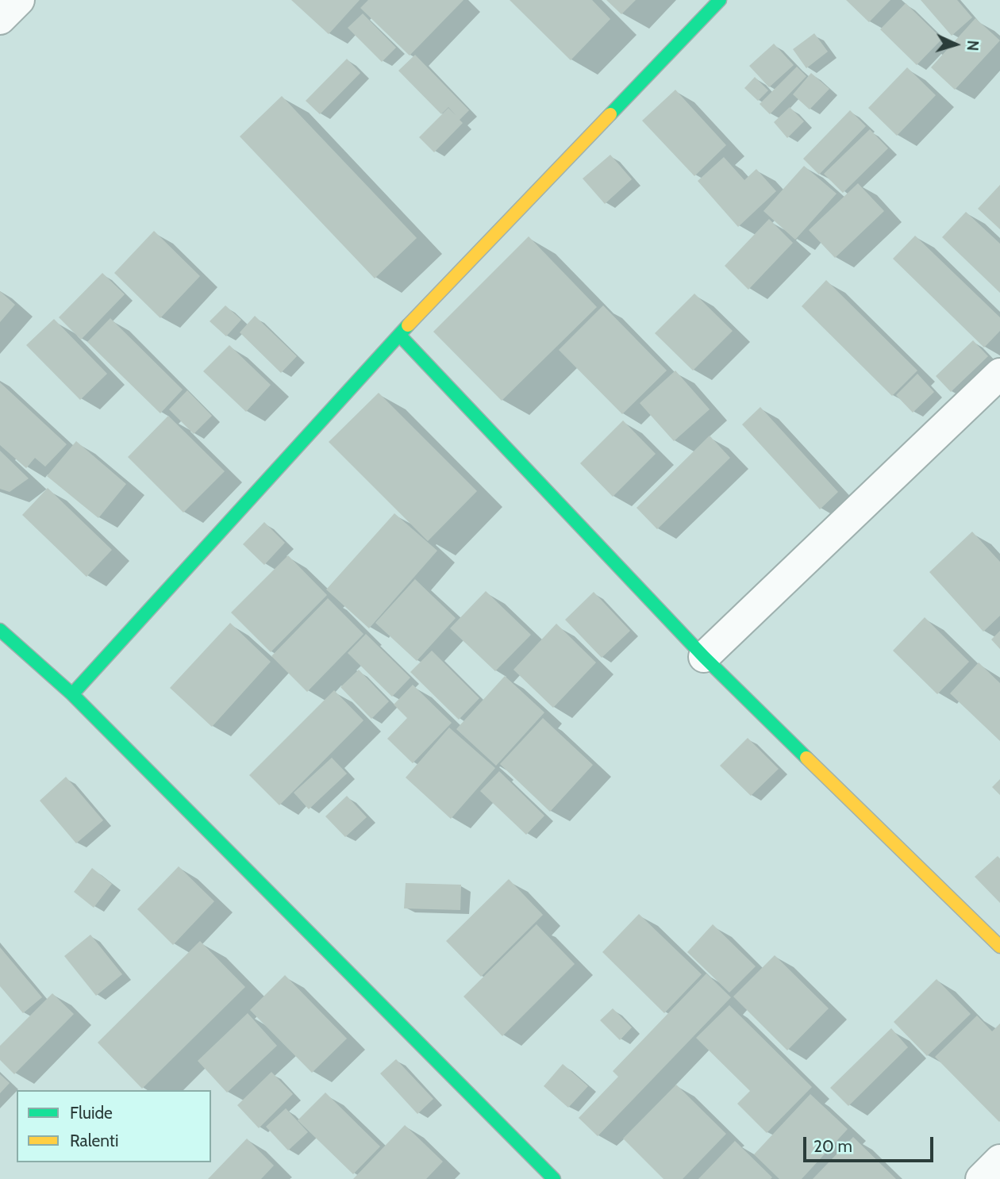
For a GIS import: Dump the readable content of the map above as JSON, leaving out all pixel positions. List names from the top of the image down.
{
  "legend": ["Fluide", "Ralenti"],
  "scale_bar": "20 m",
  "north": "right"
}
